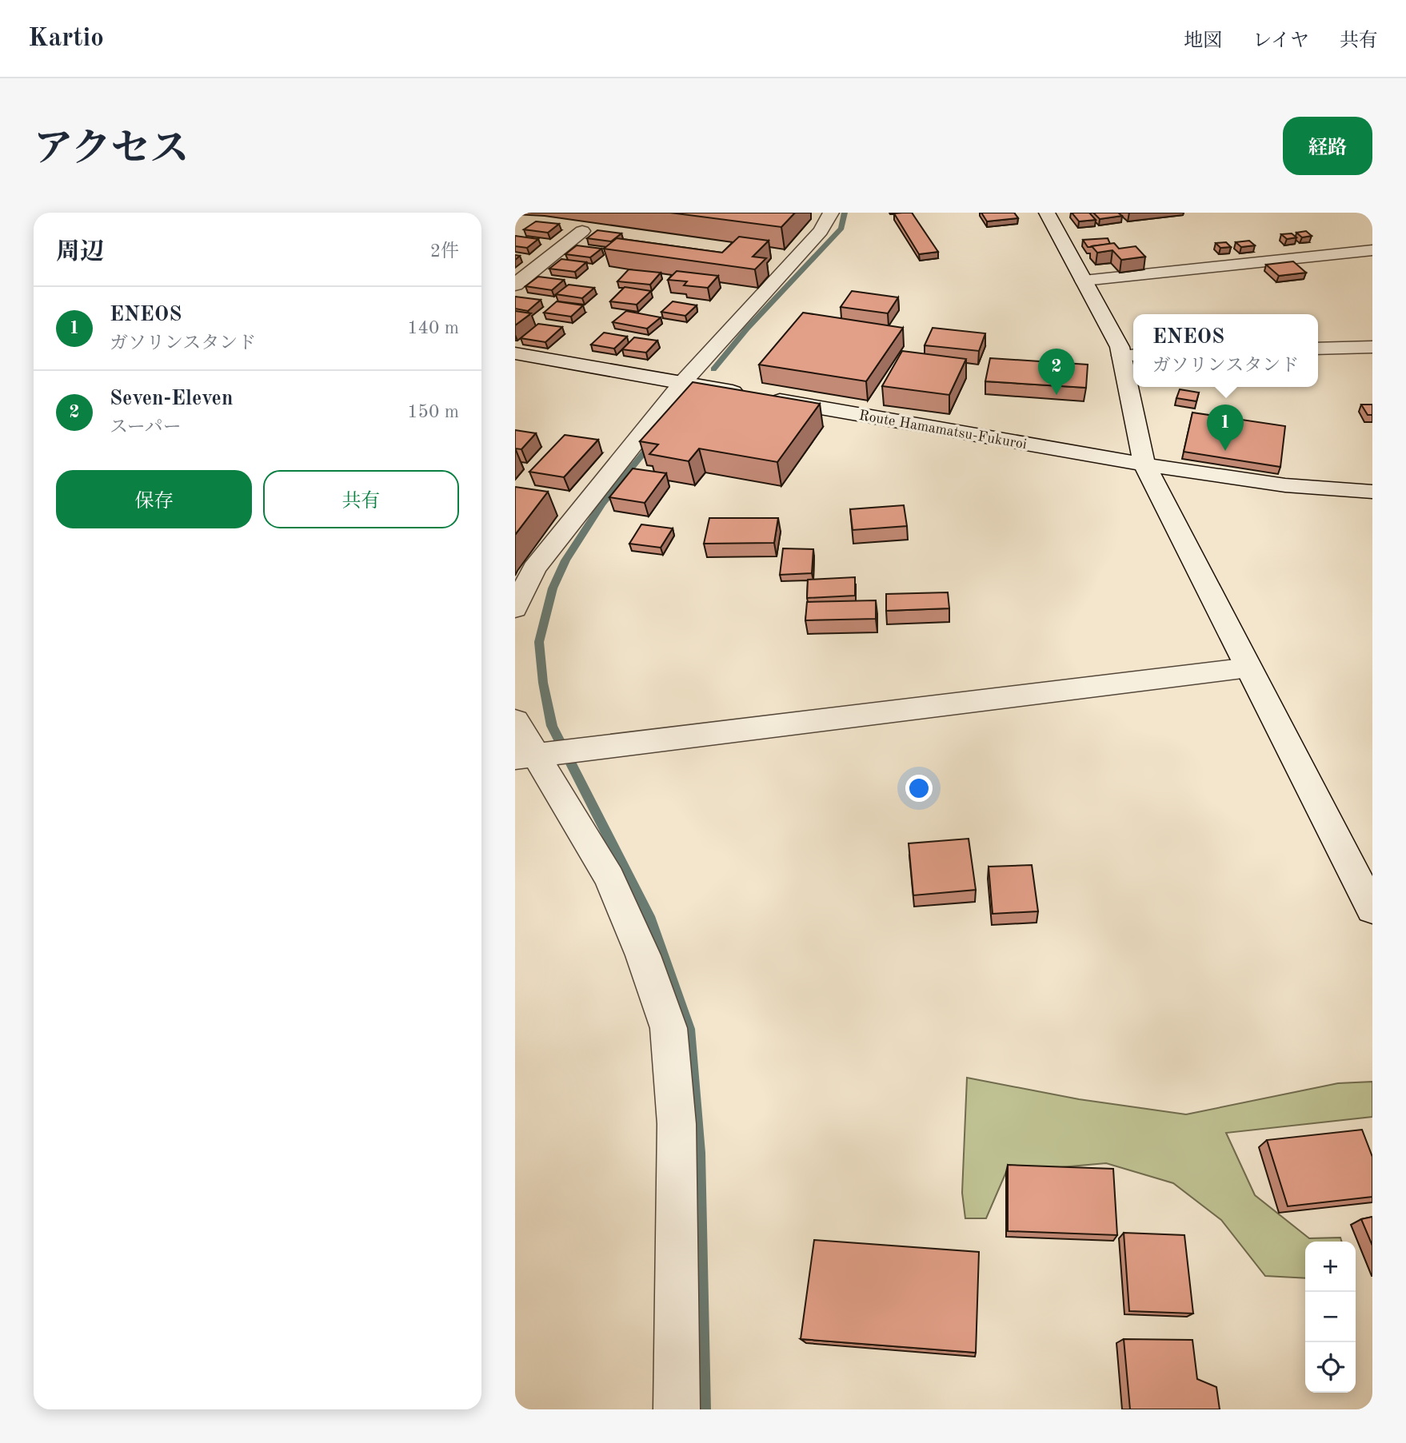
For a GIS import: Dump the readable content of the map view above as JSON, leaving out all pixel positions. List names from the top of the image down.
{
  "streets": {
    "street": ["Route Hamamatsu-Fukuroi"]
  },
  "page": {
    "header": "Kartio",
    "nav": ["地図", "レイヤ", "共有"],
    "title": "アクセス",
    "buttons": [
      "経路",
      ["保存", "共有"]
    ],
    "heading": ["周辺", "2件"],
    "list": [
      {
        "mark": "1",
        "name": "ENEOS",
        "note": "ガソリンスタンド",
        "value": "140 m"
      },
      {
        "mark": "2",
        "name": "Seven-Eleven",
        "note": "スーパー",
        "value": "150 m"
      }
    ],
    "popup": ["ENEOS", "ガソリンスタンド"],
    "pins": ["2", "1"],
    "map_buttons": ["+", "−"]
  }
}
